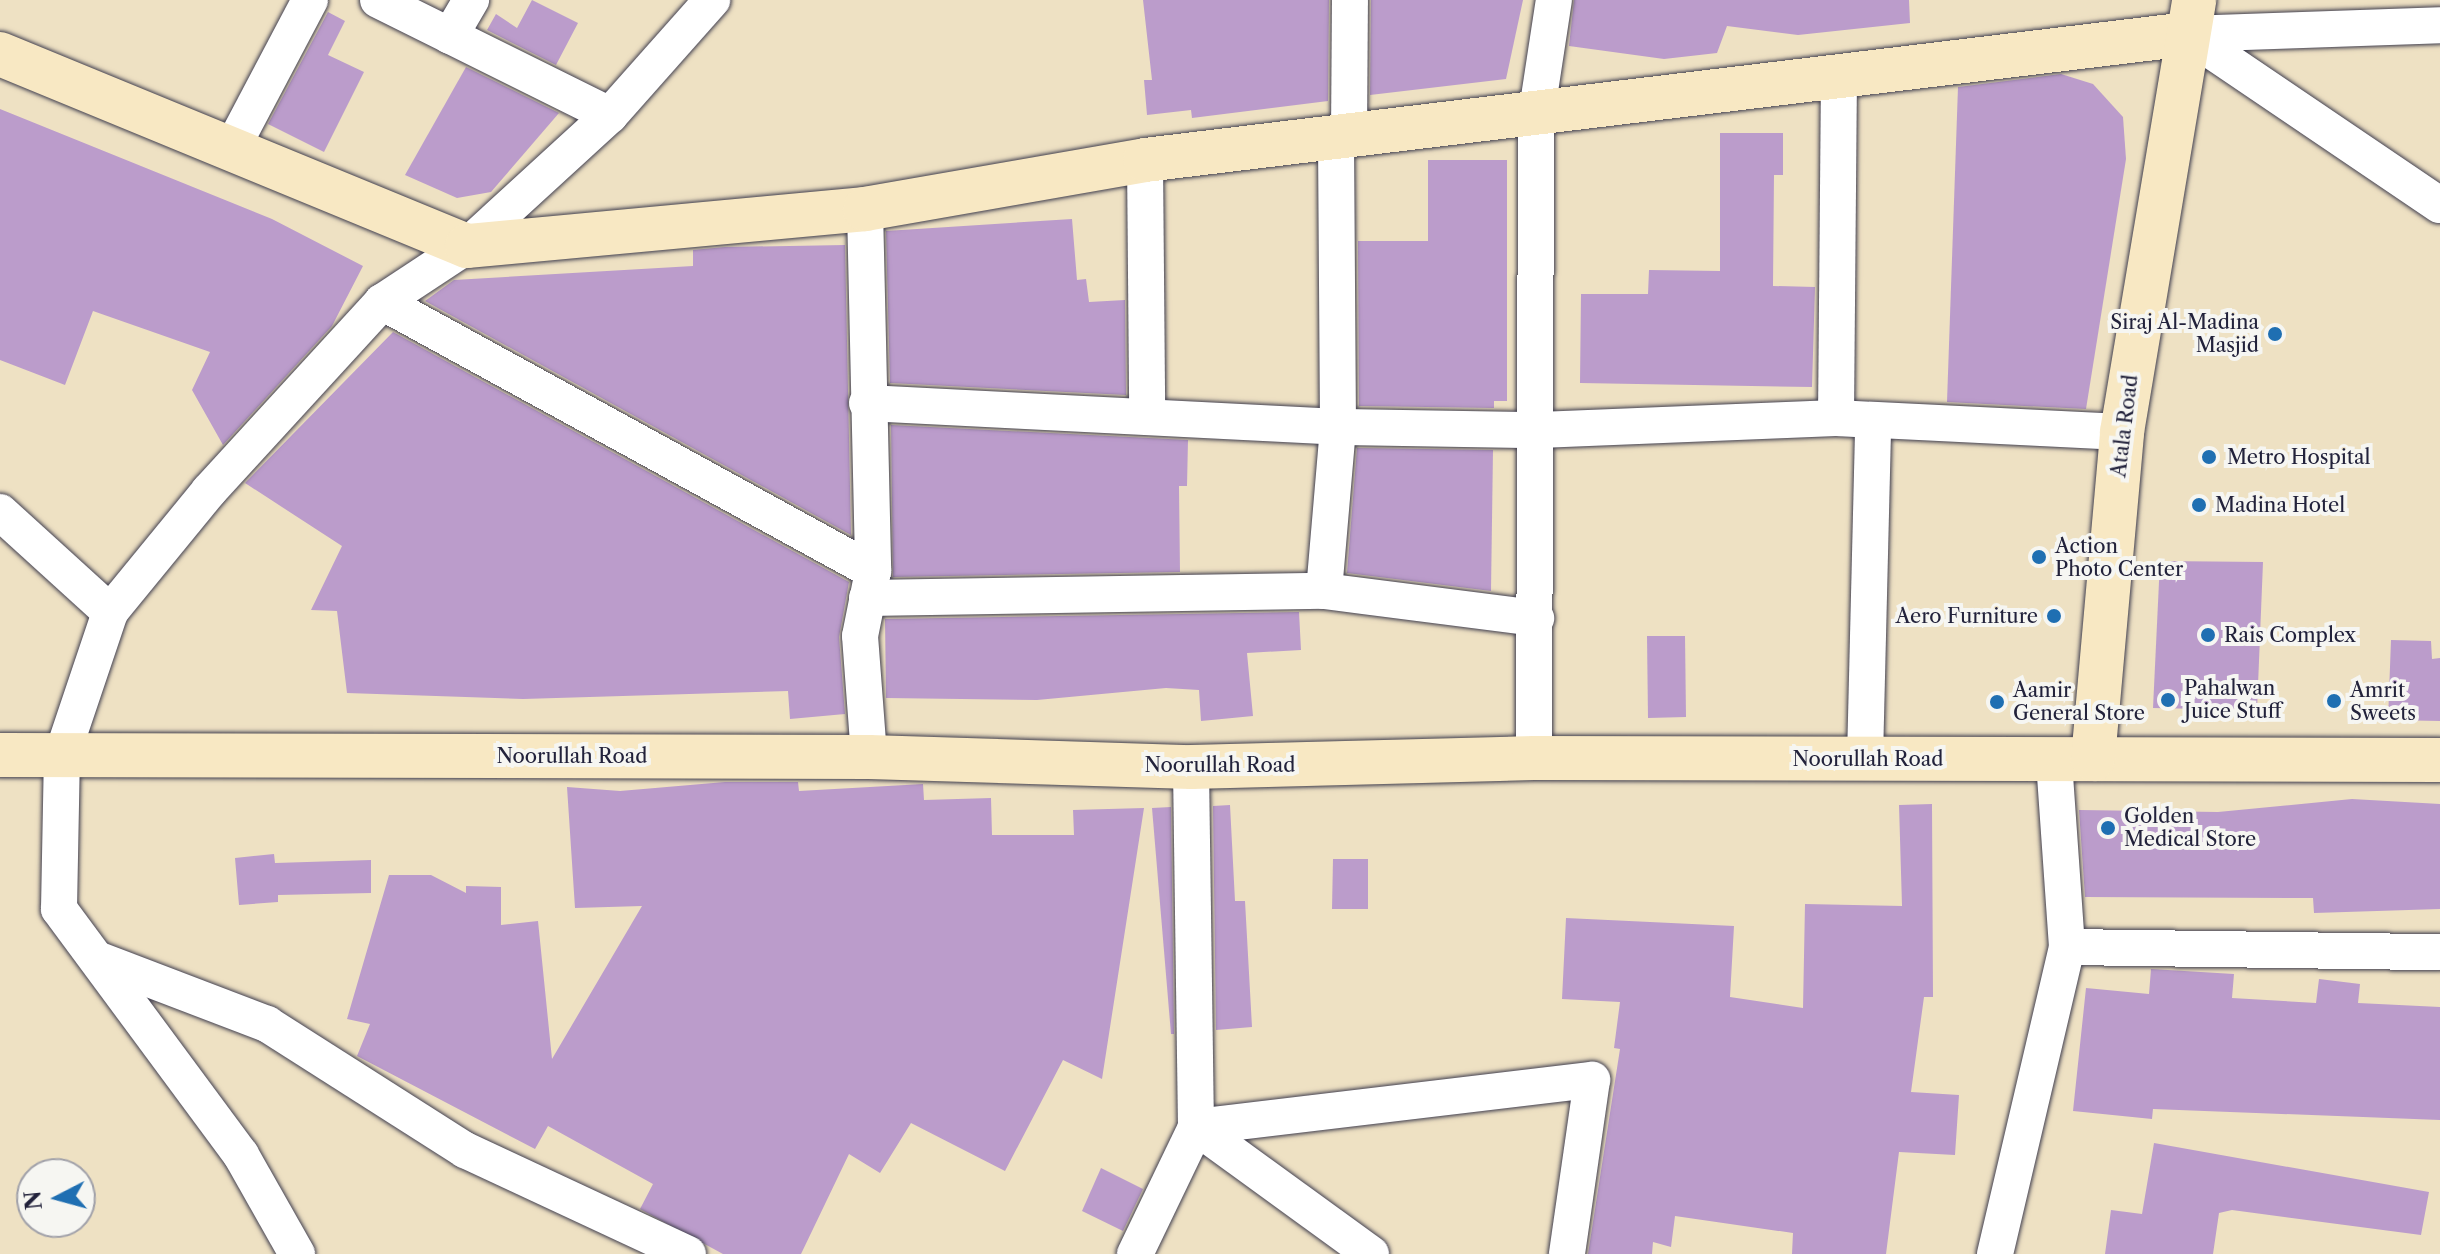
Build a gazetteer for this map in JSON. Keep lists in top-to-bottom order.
{
  "streets": {
    "main road": ["Atala Road", "Noorullah Road"]
  },
  "crossings": [
    ["Atala Road", "Noorullah Road"]
  ],
  "places": [
    "Siraj Al-Madina Masjid",
    "Metro Hospital",
    "Madina Hotel",
    "Action Photo Center",
    "Aero Furniture",
    "Rais Complex",
    "Pahalwan Juice Stuff",
    "Amrit Sweets",
    "Aamir General Store",
    "Golden Medical Store"
  ],
  "north": "left"
}
